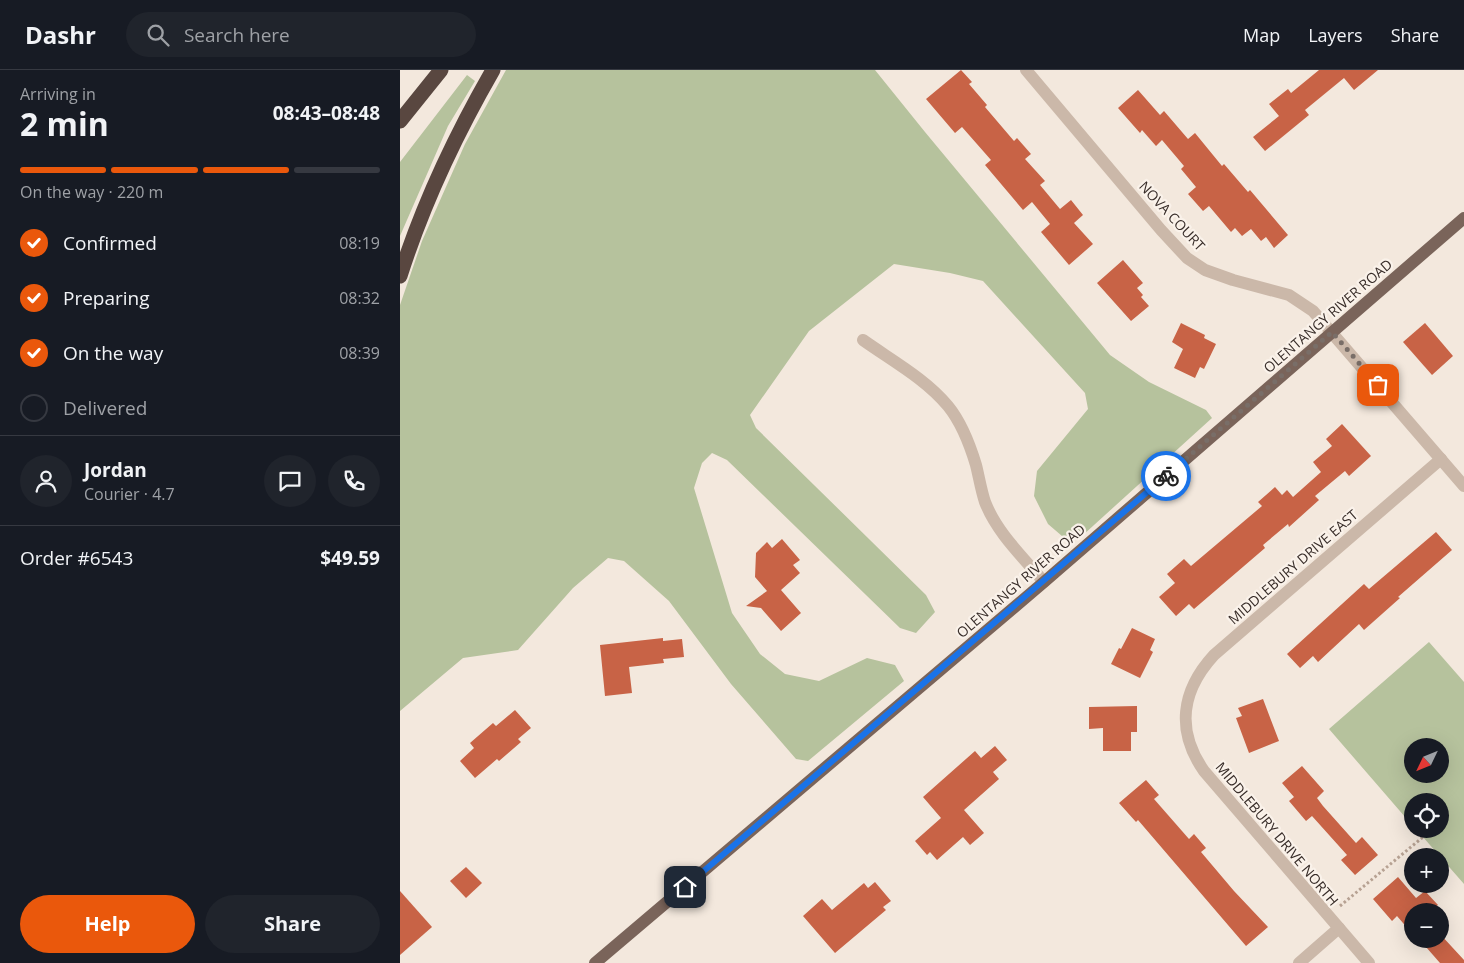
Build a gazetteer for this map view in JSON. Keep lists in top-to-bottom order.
{
  "streets": {
    "main road": ["OLENTANGY RIVER ROAD"],
    "street": ["NOVA COURT", "MIDDLEBURY DRIVE EAST", "MIDDLEBURY DRIVE NORTH"]
  },
  "crossings": [
    ["NOVA COURT", "OLENTANGY RIVER ROAD"],
    ["NOVA COURT", "MIDDLEBURY DRIVE EAST"],
    ["MIDDLEBURY DRIVE EAST", "MIDDLEBURY DRIVE NORTH"]
  ],
  "north": "bottom left",
  "page": {
    "header": "Dashr",
    "search": "Search here",
    "nav": ["Map", "Layers", "Share"],
    "heading": ["2 min", "Arriving in", "08:43–08:48"],
    "panel": [
      "Jordan",
      "Courier · 4.7",
      "Order #6543",
      "$49.59"
    ],
    "bar": "On the way · 220 m",
    "list": [
      ["Confirmed", "08:19"],
      ["Preparing", "08:32"],
      ["On the way", "08:39"],
      "Delivered"
    ],
    "map_buttons": ["+", "−"],
    "buttons": ["Help", "Share"]
  }
}
